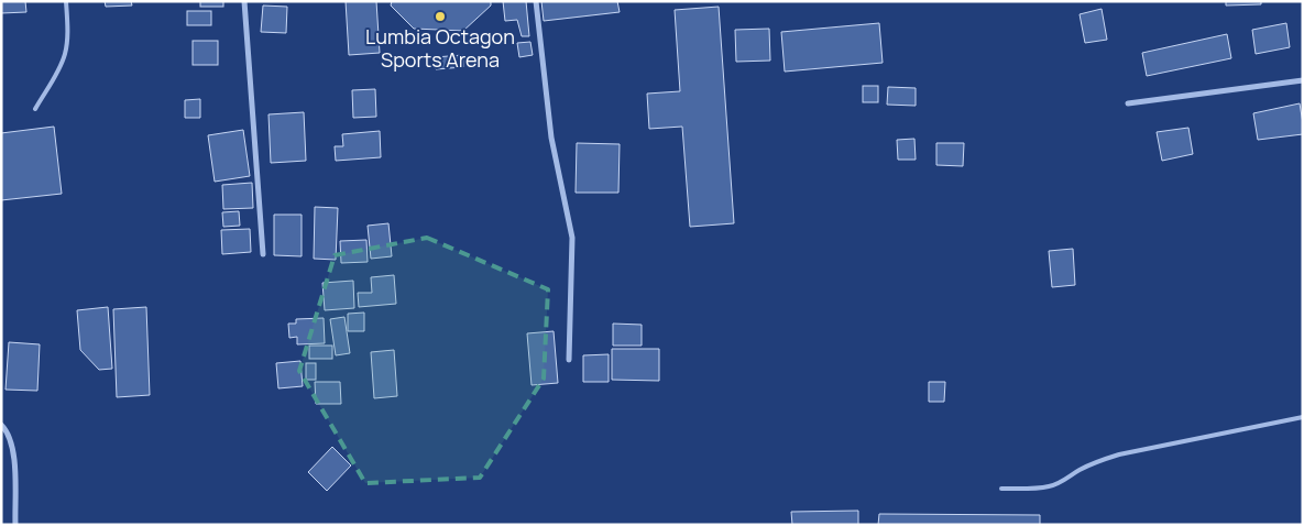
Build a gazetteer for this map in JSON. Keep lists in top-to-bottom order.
{
  "places": ["Lumbia Octagon Sports Arena"]
}
